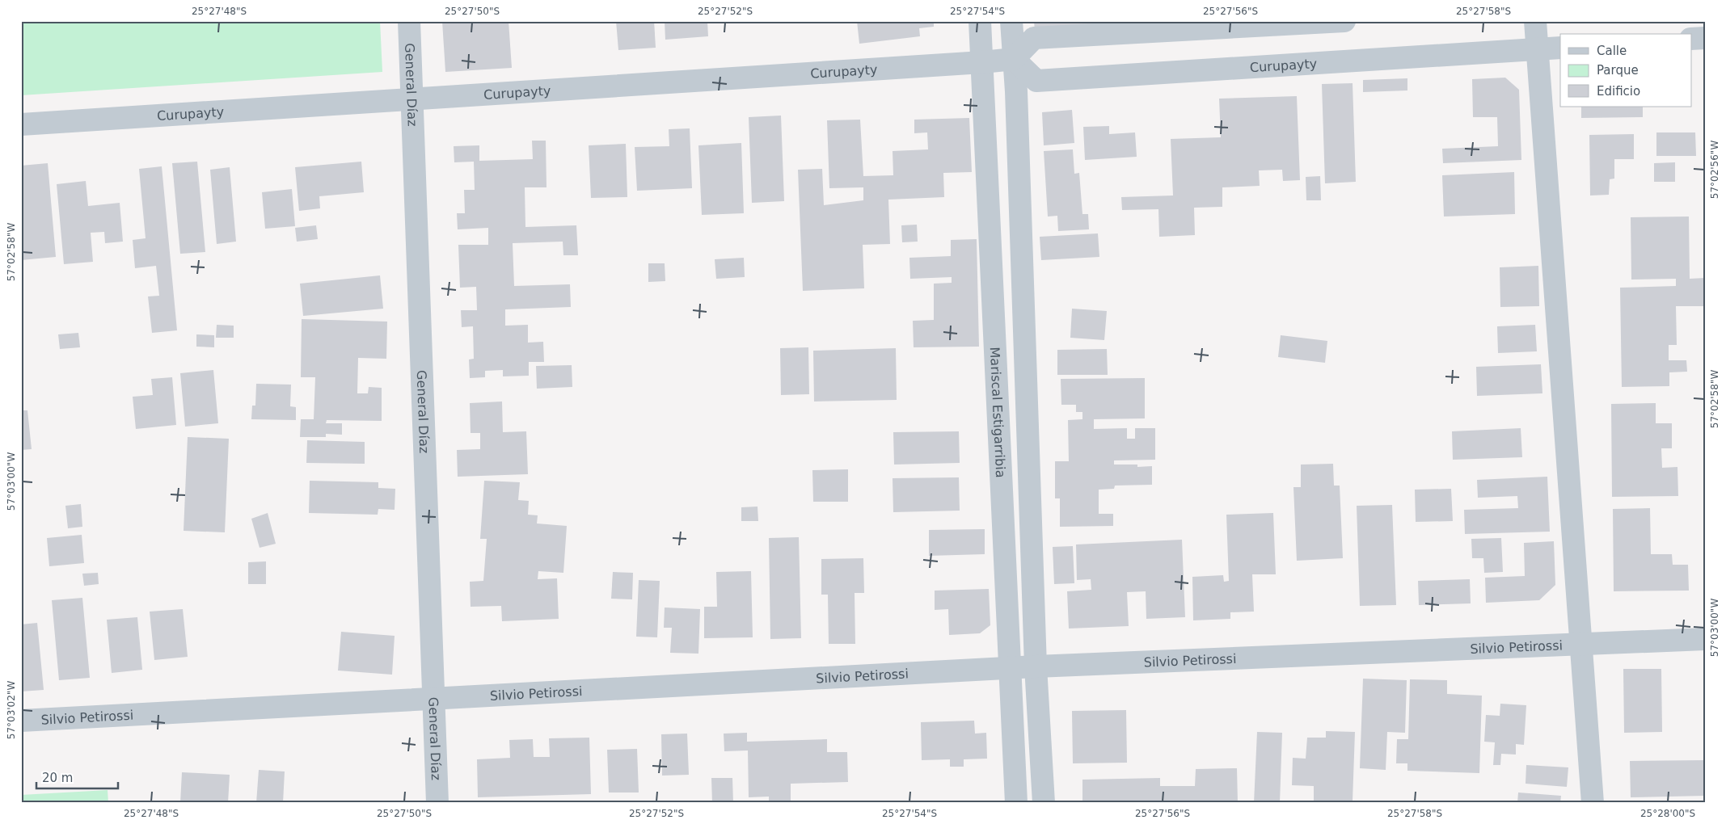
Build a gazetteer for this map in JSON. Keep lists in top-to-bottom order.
{
  "streets": {
    "street": [
      "Curupayty",
      "General Díaz",
      "Mariscal Estigarribia",
      "Silvio Petirossi"
    ]
  },
  "crossings": [
    ["Curupayty", "General Díaz"],
    ["Curupayty", "Mariscal Estigarribia"],
    ["General Díaz", "Silvio Petirossi"],
    ["Mariscal Estigarribia", "Silvio Petirossi"]
  ],
  "legend": ["Calle", "Parque", "Edificio"],
  "scale_bar": "20 m",
  "coordinates": [
    "25°27'48\"S",
    "25°27'50\"S",
    "25°27'52\"S",
    "25°27'54\"S",
    "25°27'56\"S",
    "25°27'58\"S",
    "57°02'56\"W",
    "57°02'58\"W",
    "57°03'00\"W",
    "57°03'02\"W",
    "25°28'00\"S"
  ]
}
